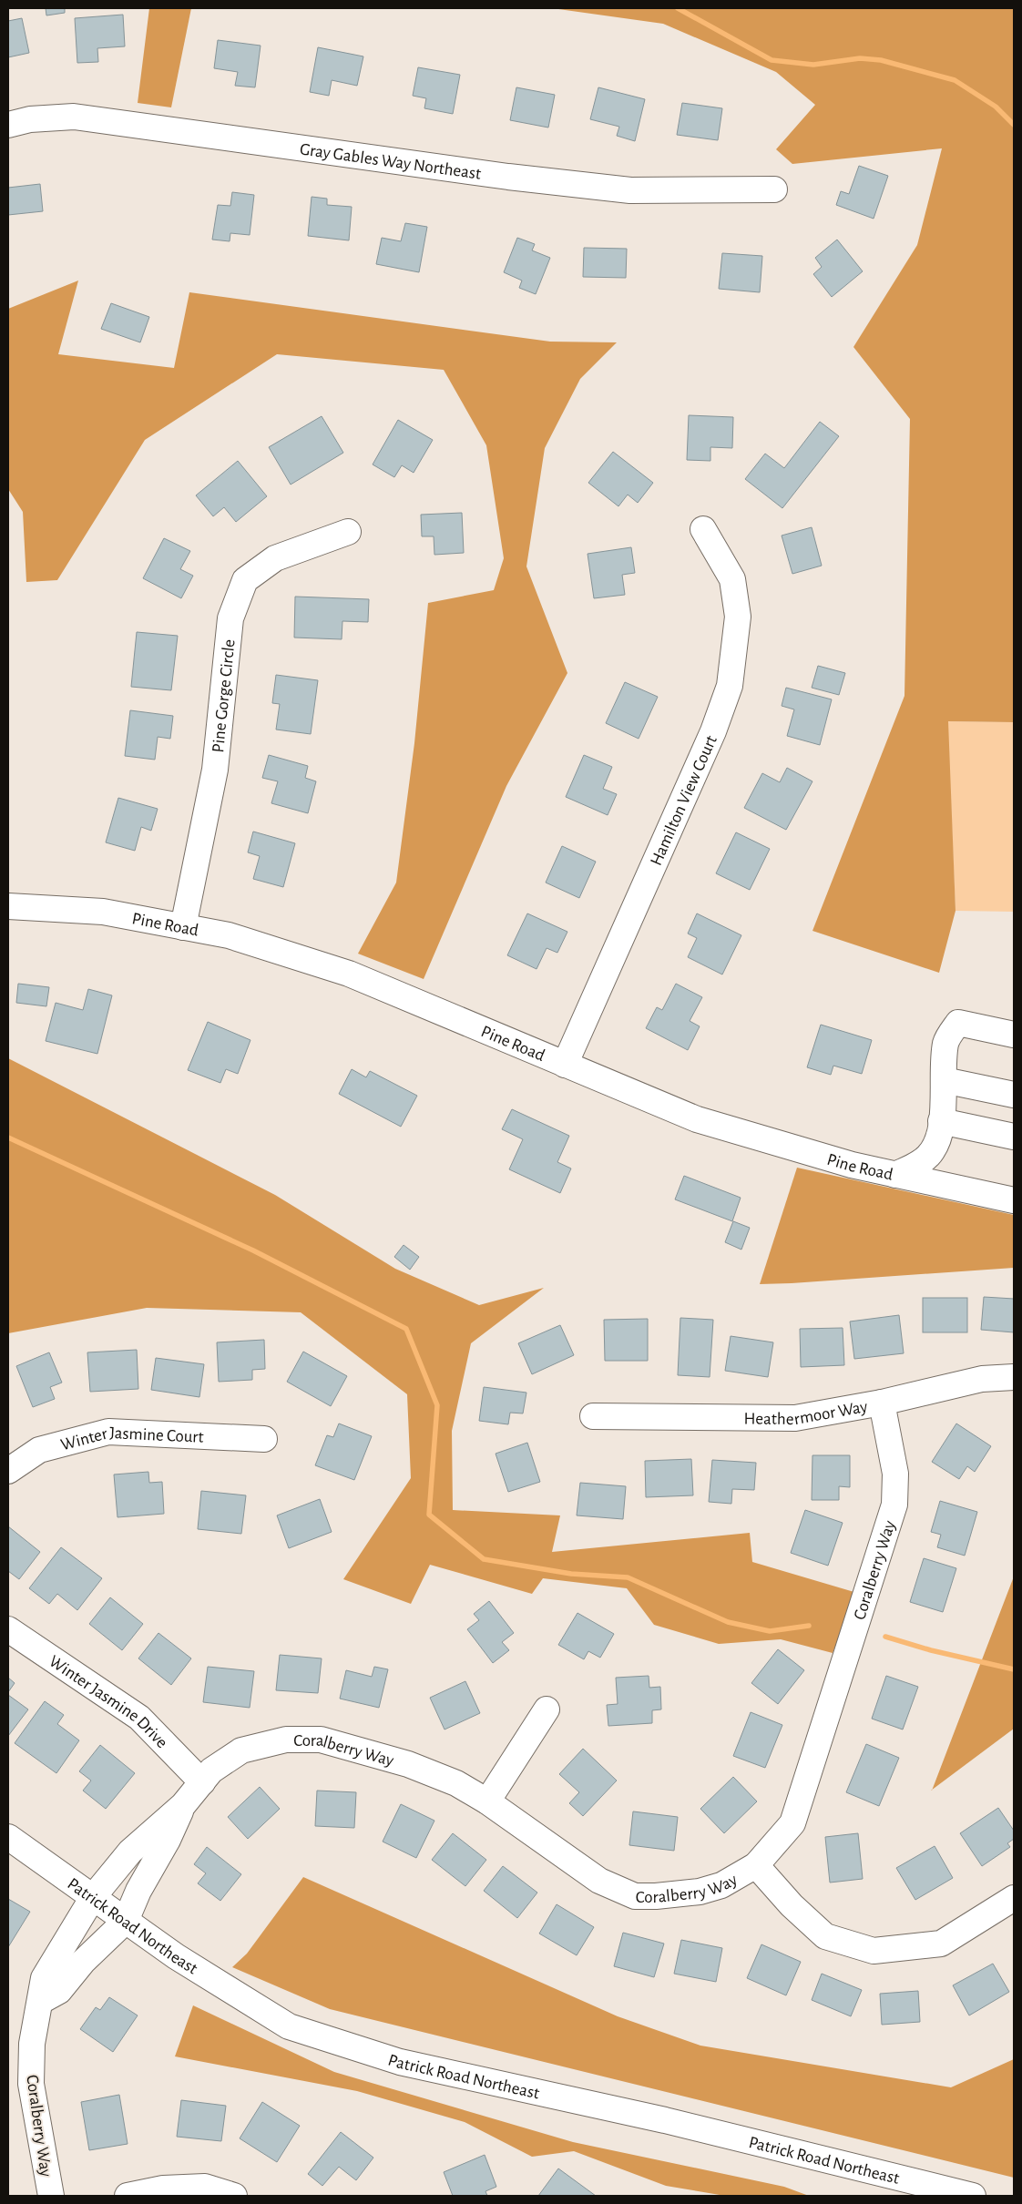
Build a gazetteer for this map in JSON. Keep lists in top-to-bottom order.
{
  "streets": {
    "street": [
      "Gray Gables Way Northeast",
      "Pine Gorge Circle",
      "Hamilton View Court",
      "Pine Road",
      "Heathermoor Way",
      "Winter Jasmine Court",
      "Coralberry Way",
      "Winter Jasmine Drive",
      "Patrick Road Northeast"
    ]
  },
  "crossings": [
    ["Pine Gorge Circle", "Pine Road"],
    ["Hamilton View Court", "Pine Road"],
    ["Heathermoor Way", "Coralberry Way"],
    ["Coralberry Way", "Winter Jasmine Drive"],
    ["Coralberry Way", "Patrick Road Northeast"]
  ]
}
